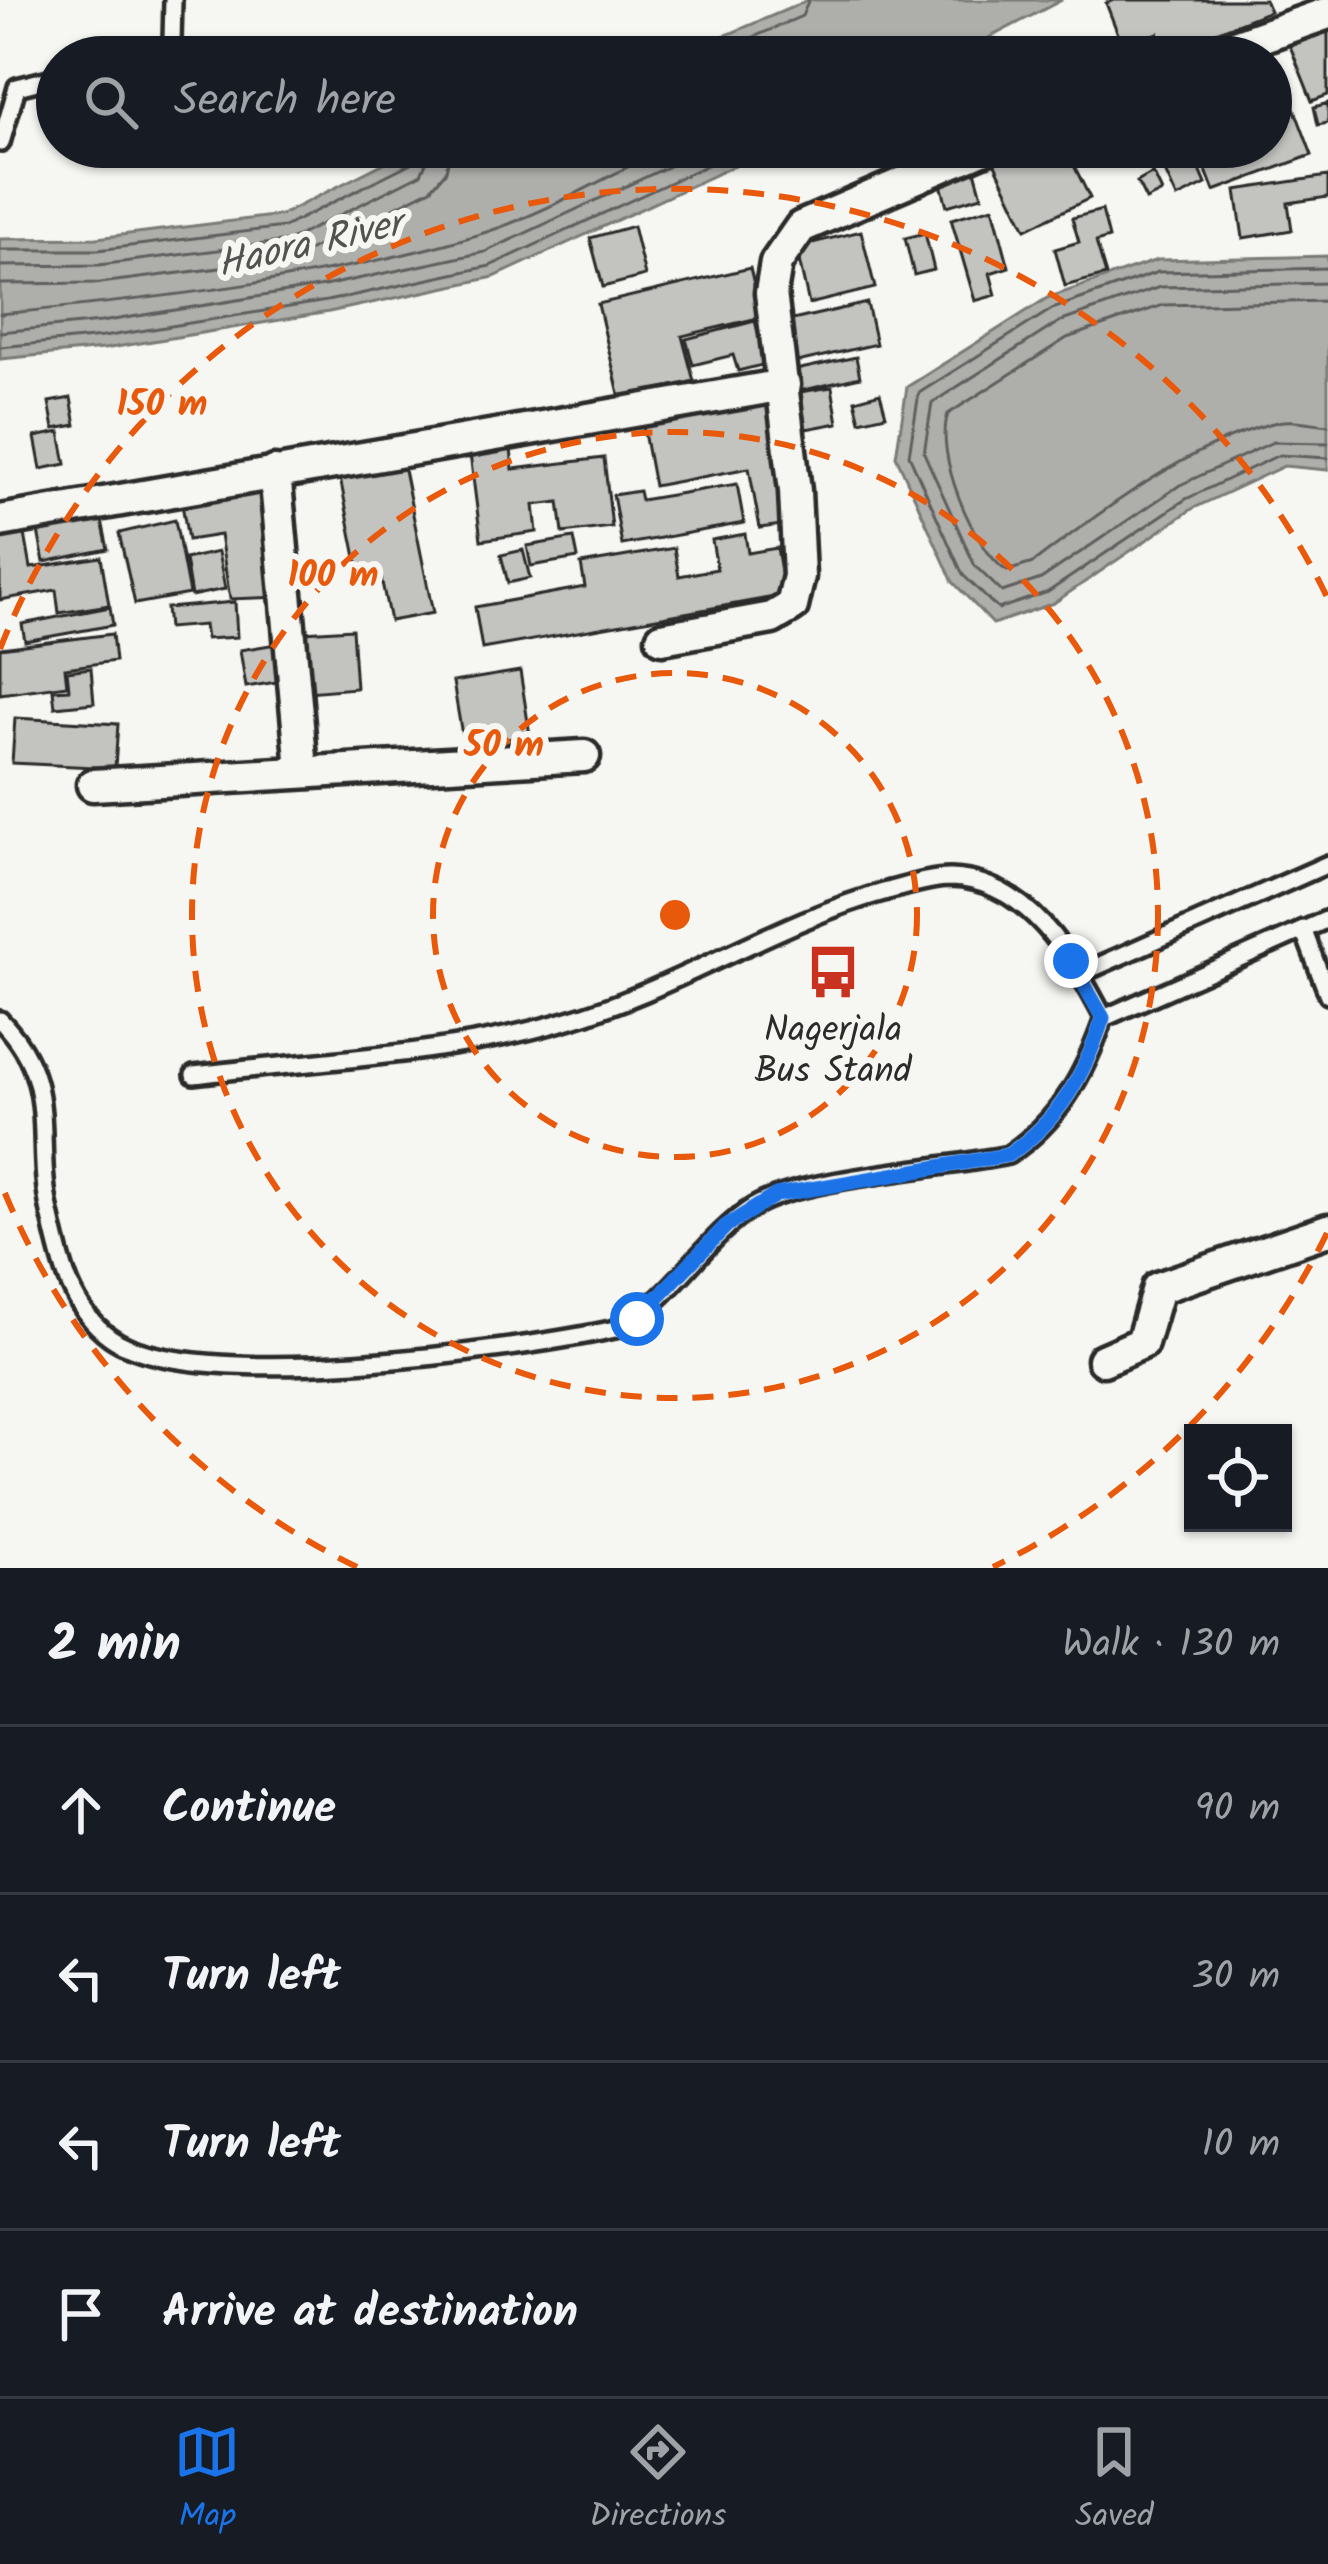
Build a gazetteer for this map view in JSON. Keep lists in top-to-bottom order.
{
  "water": ["Haora River"],
  "places": {
    "bus stop": ["Nagerjala Bus Stand"]
  },
  "page": {
    "search": "Search here",
    "heading": ["2 min", "Walk · 130 m"],
    "list": [
      ["Continue", "90 m"],
      ["Turn left", "30 m"],
      ["Turn left", "10 m"],
      "Arrive at destination"
    ],
    "nav": ["Map", "Directions", "Saved"]
  },
  "rings": ["150 m", "100 m", "50 m"]
}
